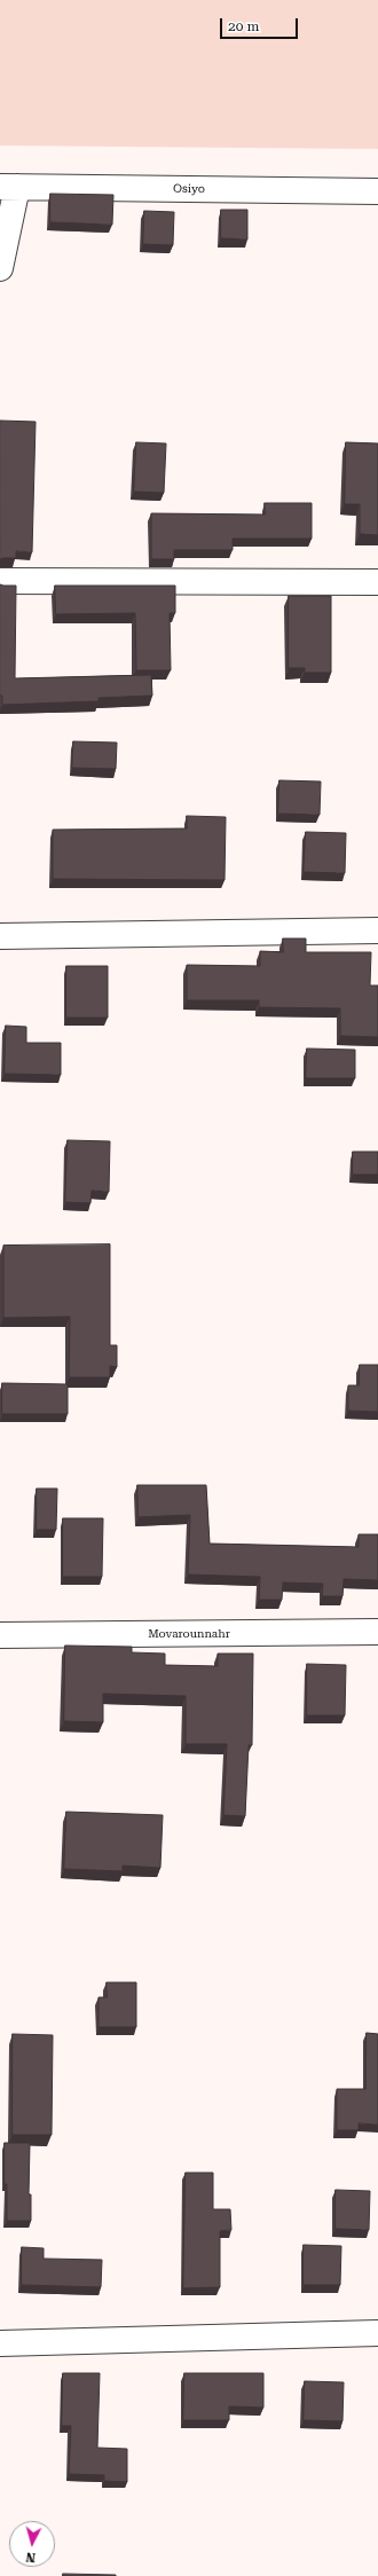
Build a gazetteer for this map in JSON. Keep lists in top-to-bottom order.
{
  "streets": {
    "street": ["Osiyo", "Movarounnahr"]
  },
  "scale_bar": "20 m",
  "north": "bottom"
}
